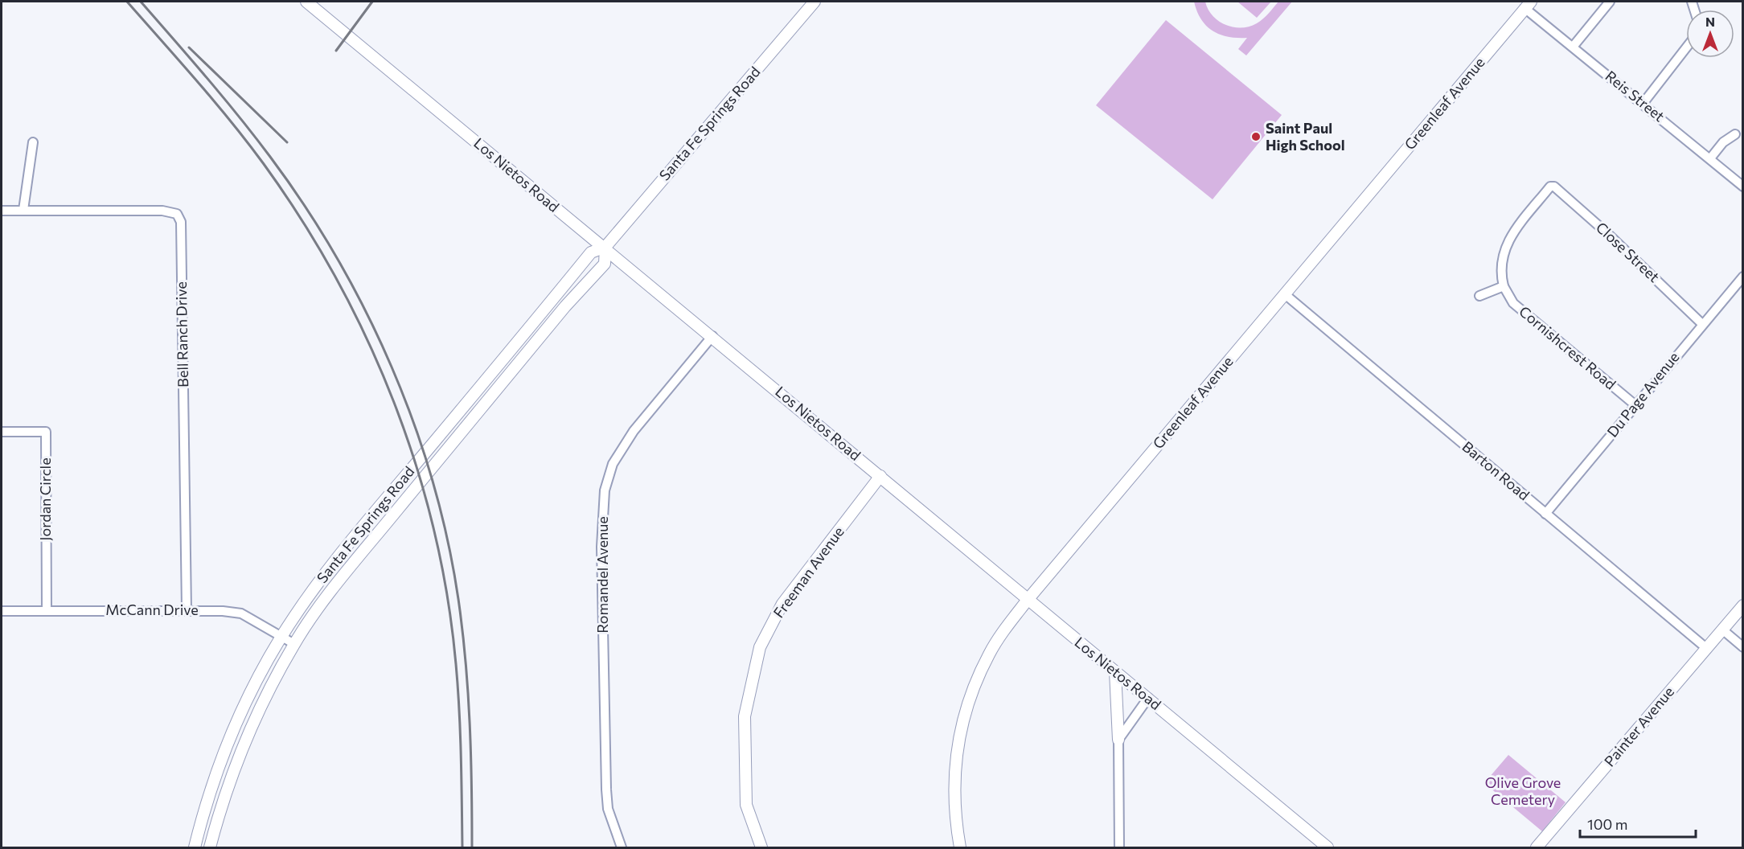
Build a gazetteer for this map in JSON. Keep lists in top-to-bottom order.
{
  "streets": {
    "main road": [
      "Greenleaf Avenue",
      "Santa Fe Springs Road",
      "Los Nietos Road",
      "Freeman Avenue",
      "Painter Avenue"
    ],
    "street": [
      "Reis Street",
      "Close Street",
      "Bell Ranch Drive",
      "Cornishcrest Road",
      "Du Page Avenue",
      "Barton Road",
      "Jordan Circle",
      "Romandel Avenue",
      "McCann Drive"
    ]
  },
  "crossings": [
    ["Reis Street", "Greenleaf Avenue"],
    ["Greenleaf Avenue", "Los Nietos Road"],
    ["Greenleaf Avenue", "Barton Road"],
    ["Santa Fe Springs Road", "Los Nietos Road"],
    ["Santa Fe Springs Road", "McCann Drive"],
    ["Los Nietos Road", "Freeman Avenue"],
    ["Los Nietos Road", "Romandel Avenue"],
    ["Close Street", "Cornishcrest Road"],
    ["Close Street", "Du Page Avenue"],
    ["Bell Ranch Drive", "McCann Drive"],
    ["Cornishcrest Road", "Du Page Avenue"],
    ["Du Page Avenue", "Barton Road"],
    ["Barton Road", "Painter Avenue"],
    ["Jordan Circle", "McCann Drive"]
  ],
  "parks": ["Olive Grove Cemetery"],
  "places": ["Saint Paul High School"],
  "scale_bar": "100 m",
  "north": "top"
}
